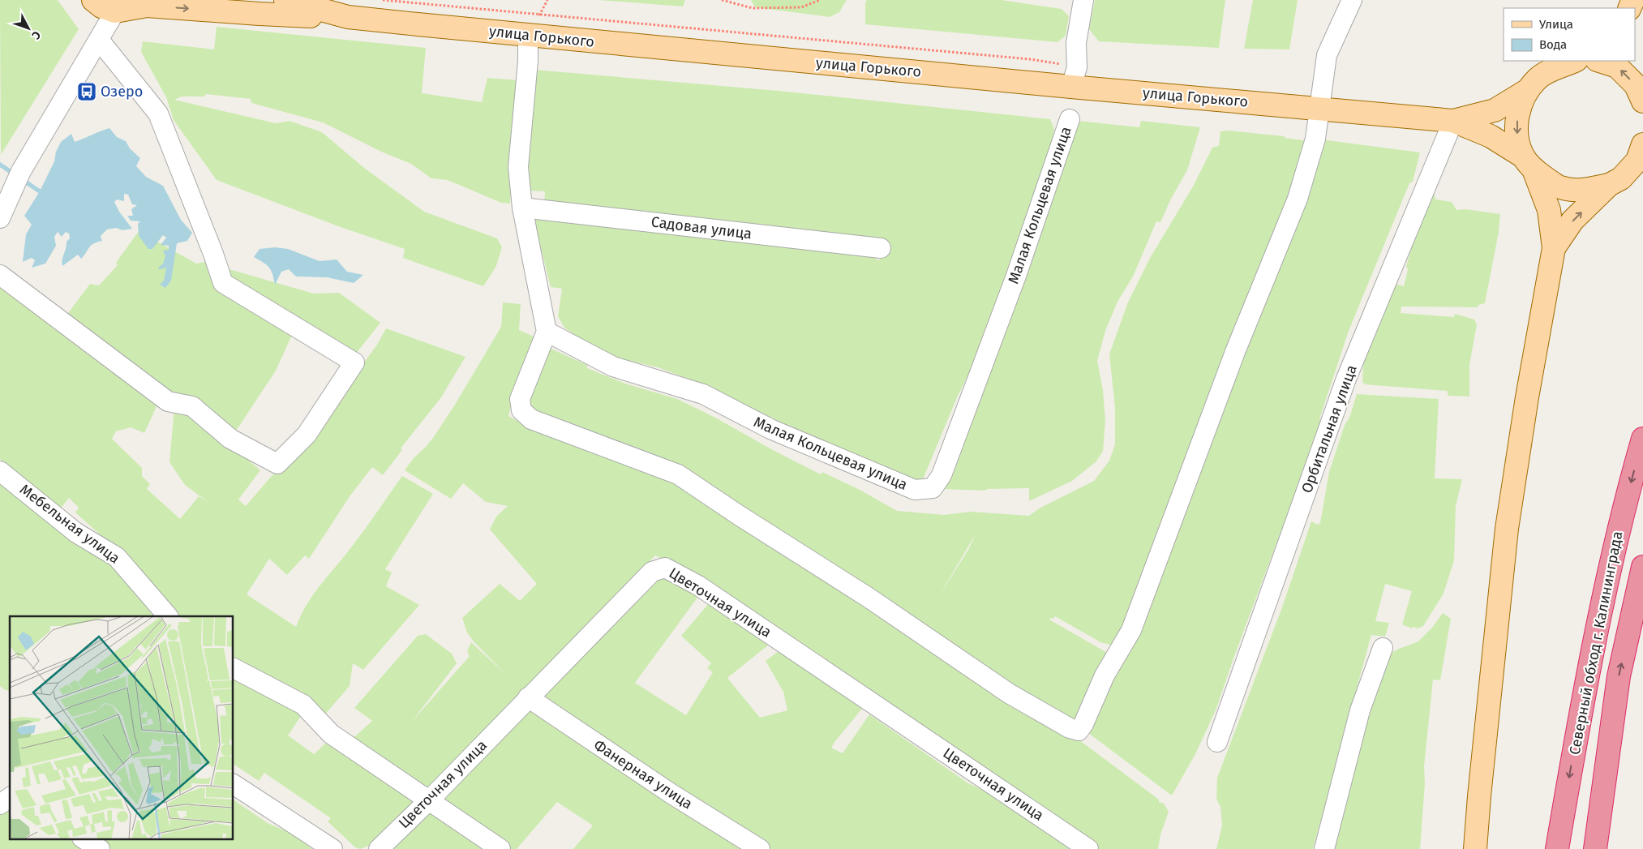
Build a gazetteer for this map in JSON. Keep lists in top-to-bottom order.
{
  "streets": {
    "highway": ["Северный обход г. Калининграда"],
    "main road": ["улица Горького"],
    "street": [
      "Малая Кольцевая улица",
      "Садовая улица",
      "Орбитальная улица",
      "Мебельная улица",
      "Цветочная улица",
      "Фанерная улица"
    ]
  },
  "crossings": [
    ["улица Горького", "Орбитальная улица"],
    ["Цветочная улица", "Фанерная улица"]
  ],
  "places": {
    "bus stop": ["Озеро"]
  },
  "legend": ["Улица", "Вода"],
  "north": "bottom right"
}
